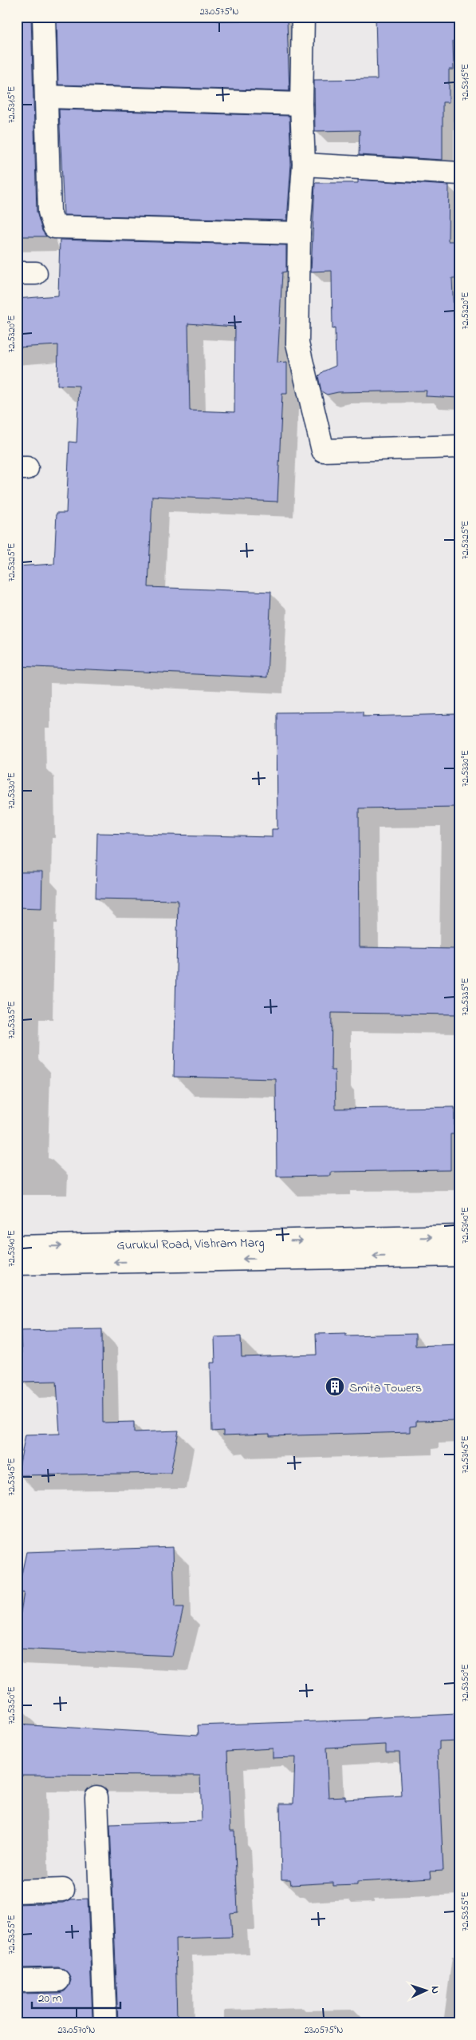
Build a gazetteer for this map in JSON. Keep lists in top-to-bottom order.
{
  "streets": {
    "street": ["Gurukul Road, Vishram Marg"]
  },
  "places": {
    "building": ["Smita Towers"]
  },
  "scale_bar": "20 m",
  "north": "right",
  "coordinates": [
    "23.0575°N",
    "72.5315°E",
    "72.5320°E",
    "72.5325°E",
    "72.5330°E",
    "72.5335°E",
    "72.5340°E",
    "72.5345°E",
    "72.5350°E",
    "72.5355°E",
    "23.0570°N"
  ]
}
